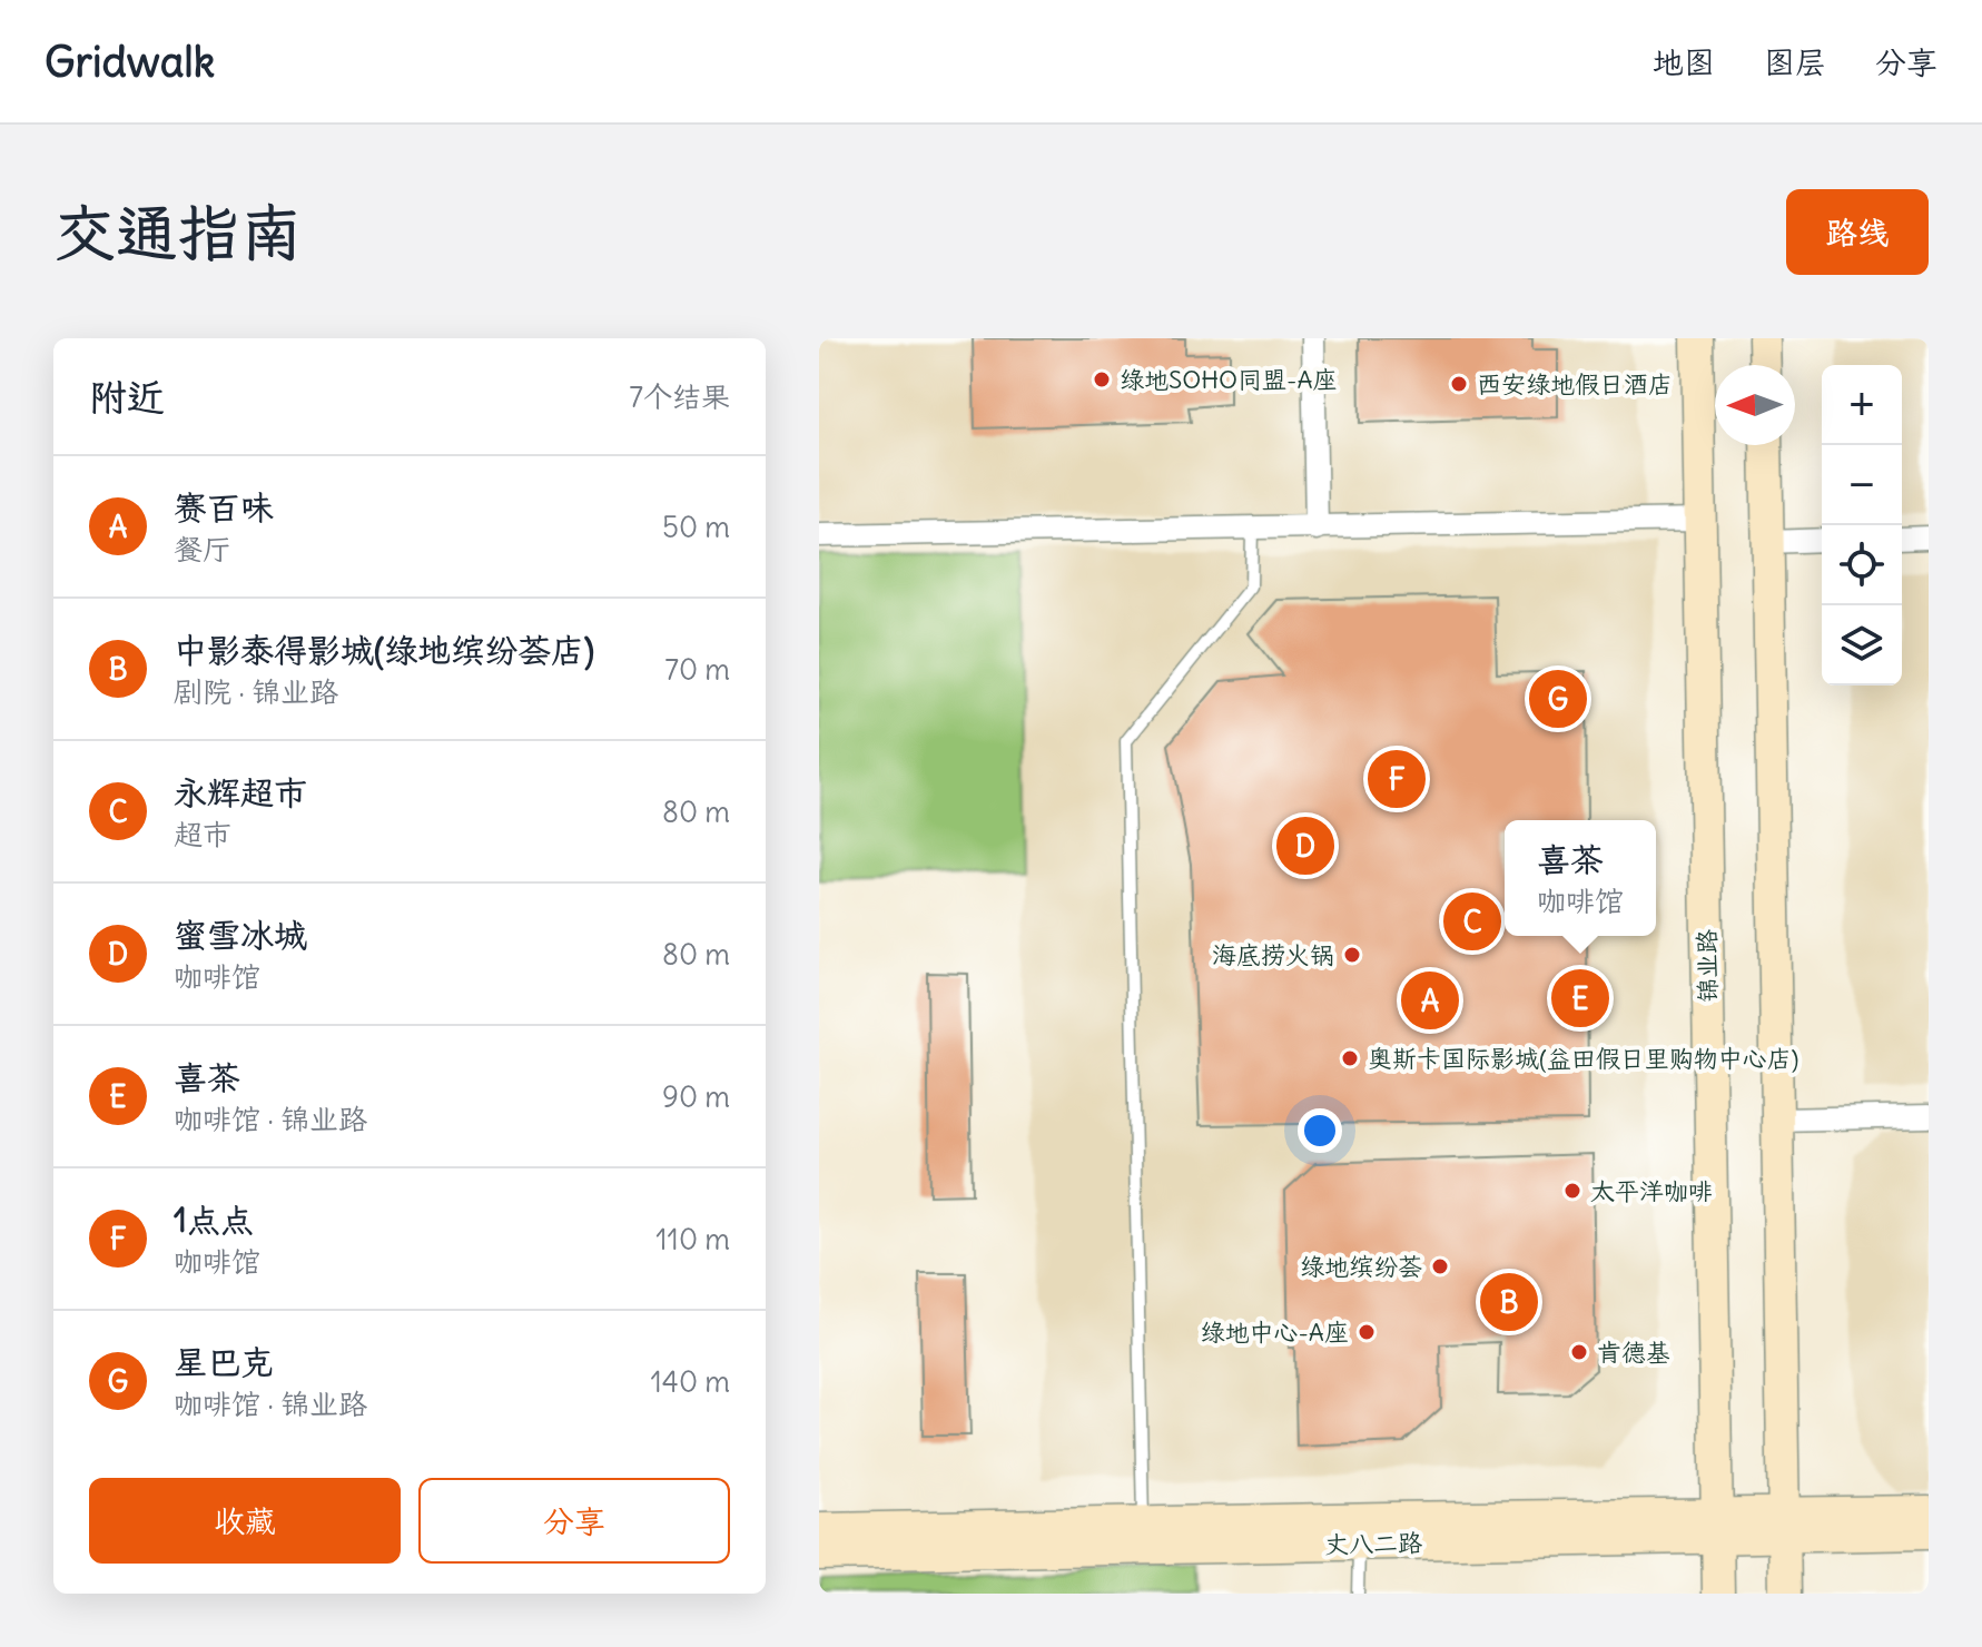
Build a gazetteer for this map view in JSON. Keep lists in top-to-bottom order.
{
  "streets": {
    "main road": ["锦业路", "丈八二路"]
  },
  "crossings": [
    ["锦业路", "丈八二路"]
  ],
  "places": [
    "绿地SOHO同盟-A座",
    "西安绿地假日酒店",
    "海底捞火锅",
    "奥斯卡国际影城(益田假日里购物中心店)",
    "太平洋咖啡",
    "绿地缤纷荟",
    "绿地中心-A座",
    "肯德基"
  ],
  "north": "left",
  "page": {
    "header": "Gridwalk",
    "nav": ["地图", "图层", "分享"],
    "buttons": [
      "路线",
      ["收藏", "分享"]
    ],
    "title": "交通指南",
    "heading": ["附近", "7个结果"],
    "map_buttons": ["+", "−"],
    "list": [
      {
        "mark": "A",
        "name": "赛百味",
        "note": "餐厅",
        "value": "50 m"
      },
      {
        "mark": "B",
        "name": "中影泰得影城(绿地缤纷荟店)",
        "note": "剧院 · 锦业路",
        "value": "70 m"
      },
      {
        "mark": "C",
        "name": "永辉超市",
        "note": "超市",
        "value": "80 m"
      },
      {
        "mark": "D",
        "name": "蜜雪冰城",
        "note": "咖啡馆",
        "value": "80 m"
      },
      {
        "mark": "E",
        "name": "喜茶",
        "note": "咖啡馆 · 锦业路",
        "value": "90 m"
      },
      {
        "mark": "F",
        "name": "1点点",
        "note": "咖啡馆",
        "value": "110 m"
      },
      {
        "mark": "G",
        "name": "星巴克",
        "note": "咖啡馆 · 锦业路",
        "value": "140 m"
      }
    ],
    "pins": [
      "G",
      "F",
      "D",
      "C",
      "E",
      "A",
      "B"
    ],
    "popup": ["喜茶", "咖啡馆"]
  }
}
